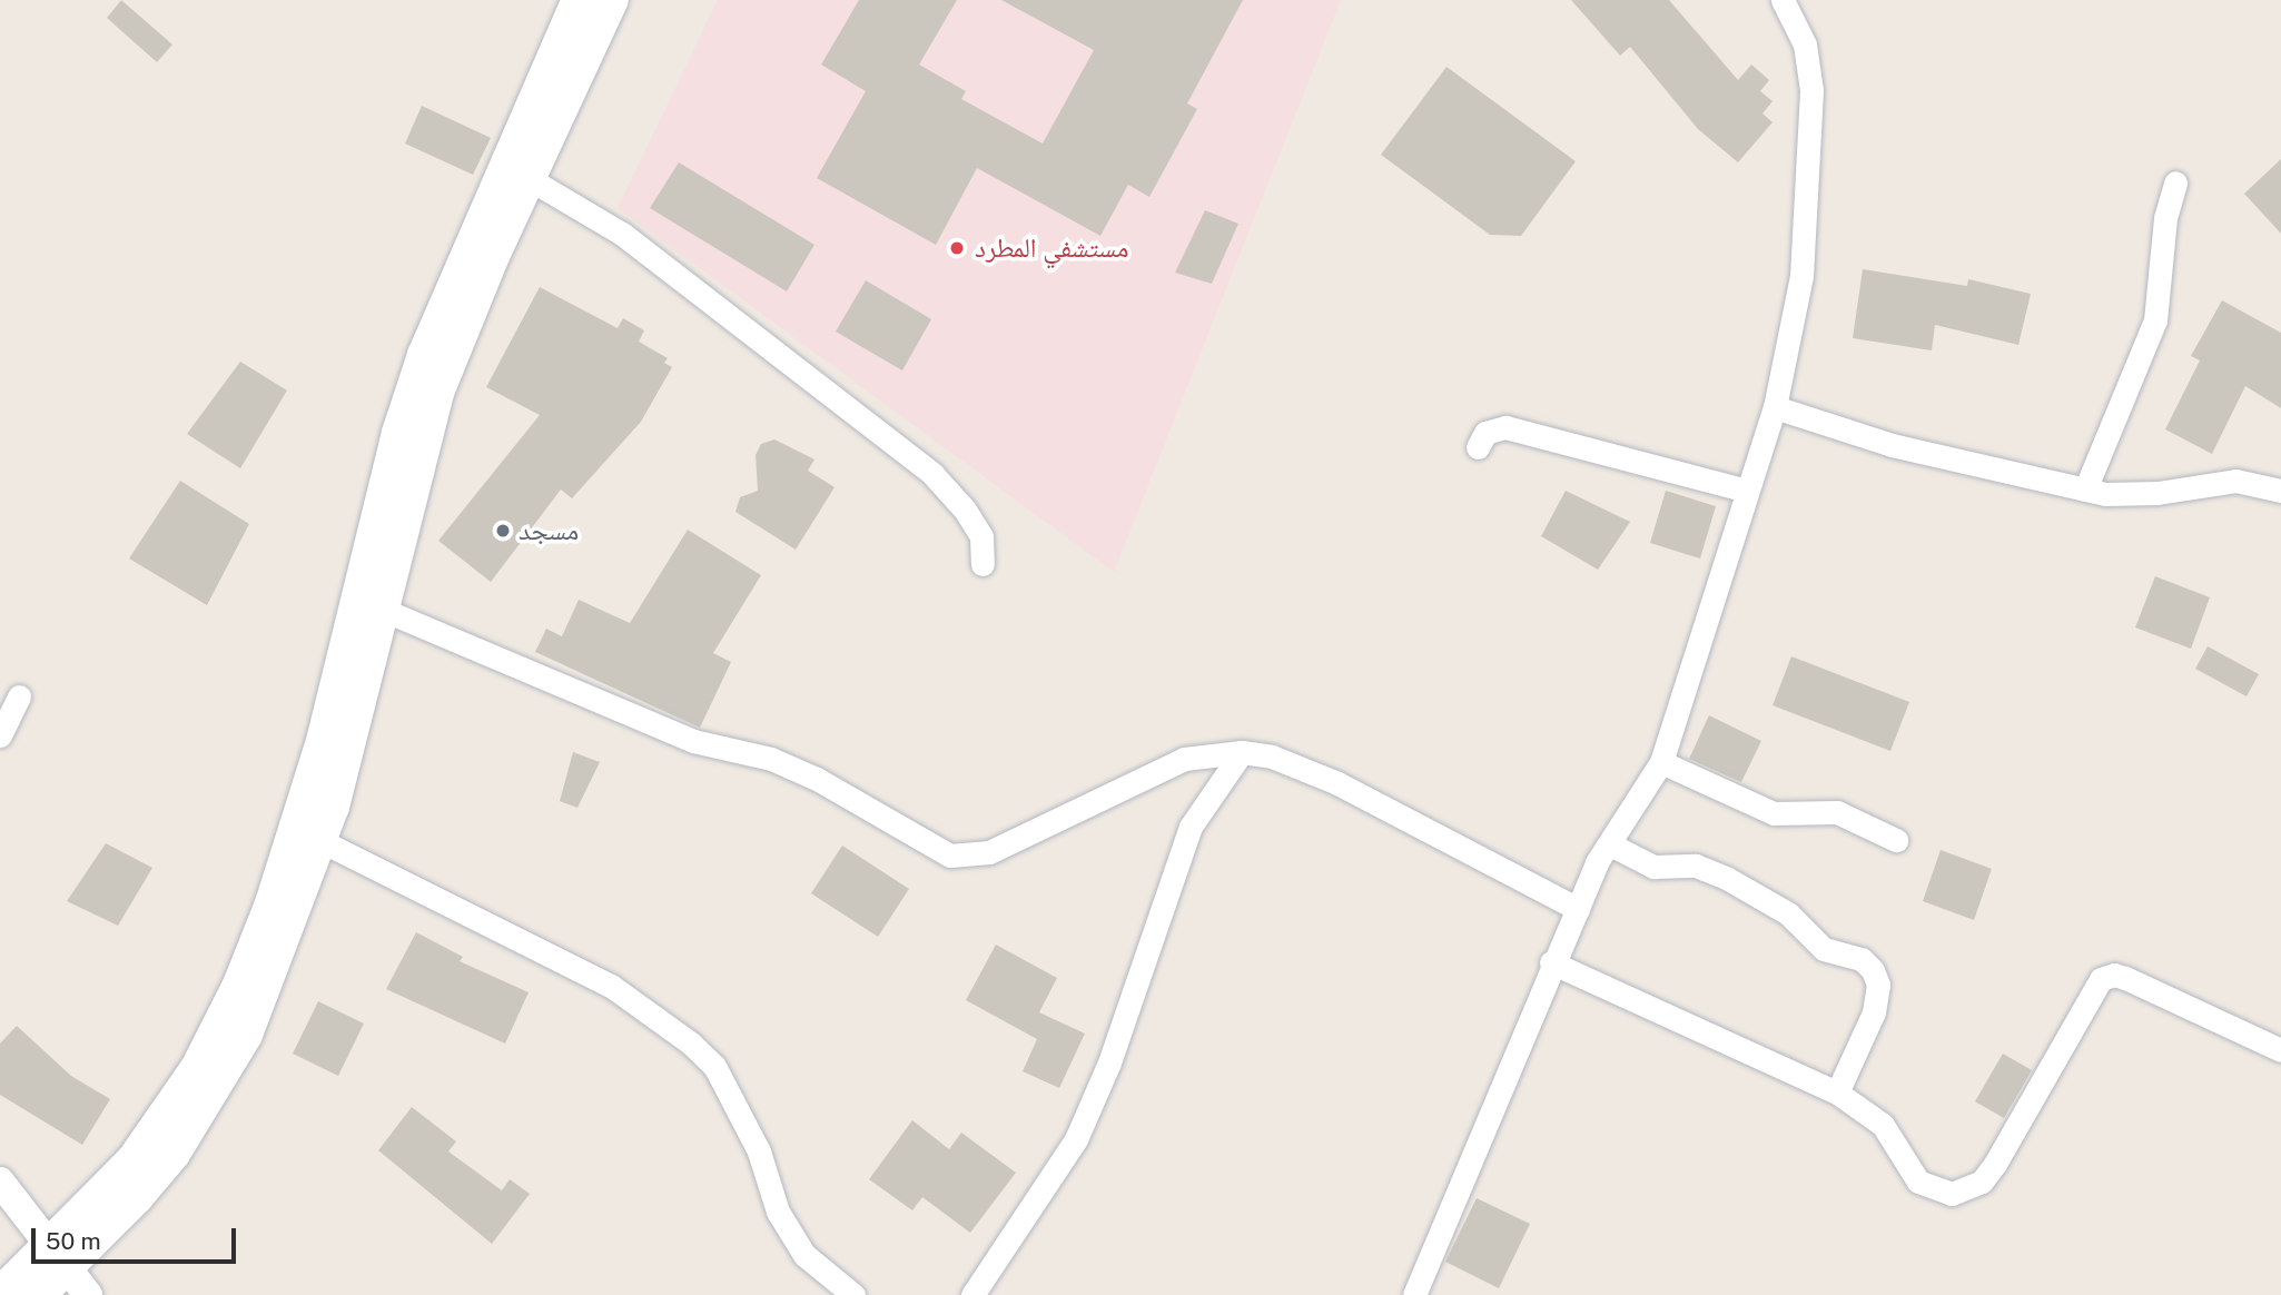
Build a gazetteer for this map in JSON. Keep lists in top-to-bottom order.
{
  "places": ["مستشفي المطرد", "مسجد"],
  "scale_bar": "50 m"
}
